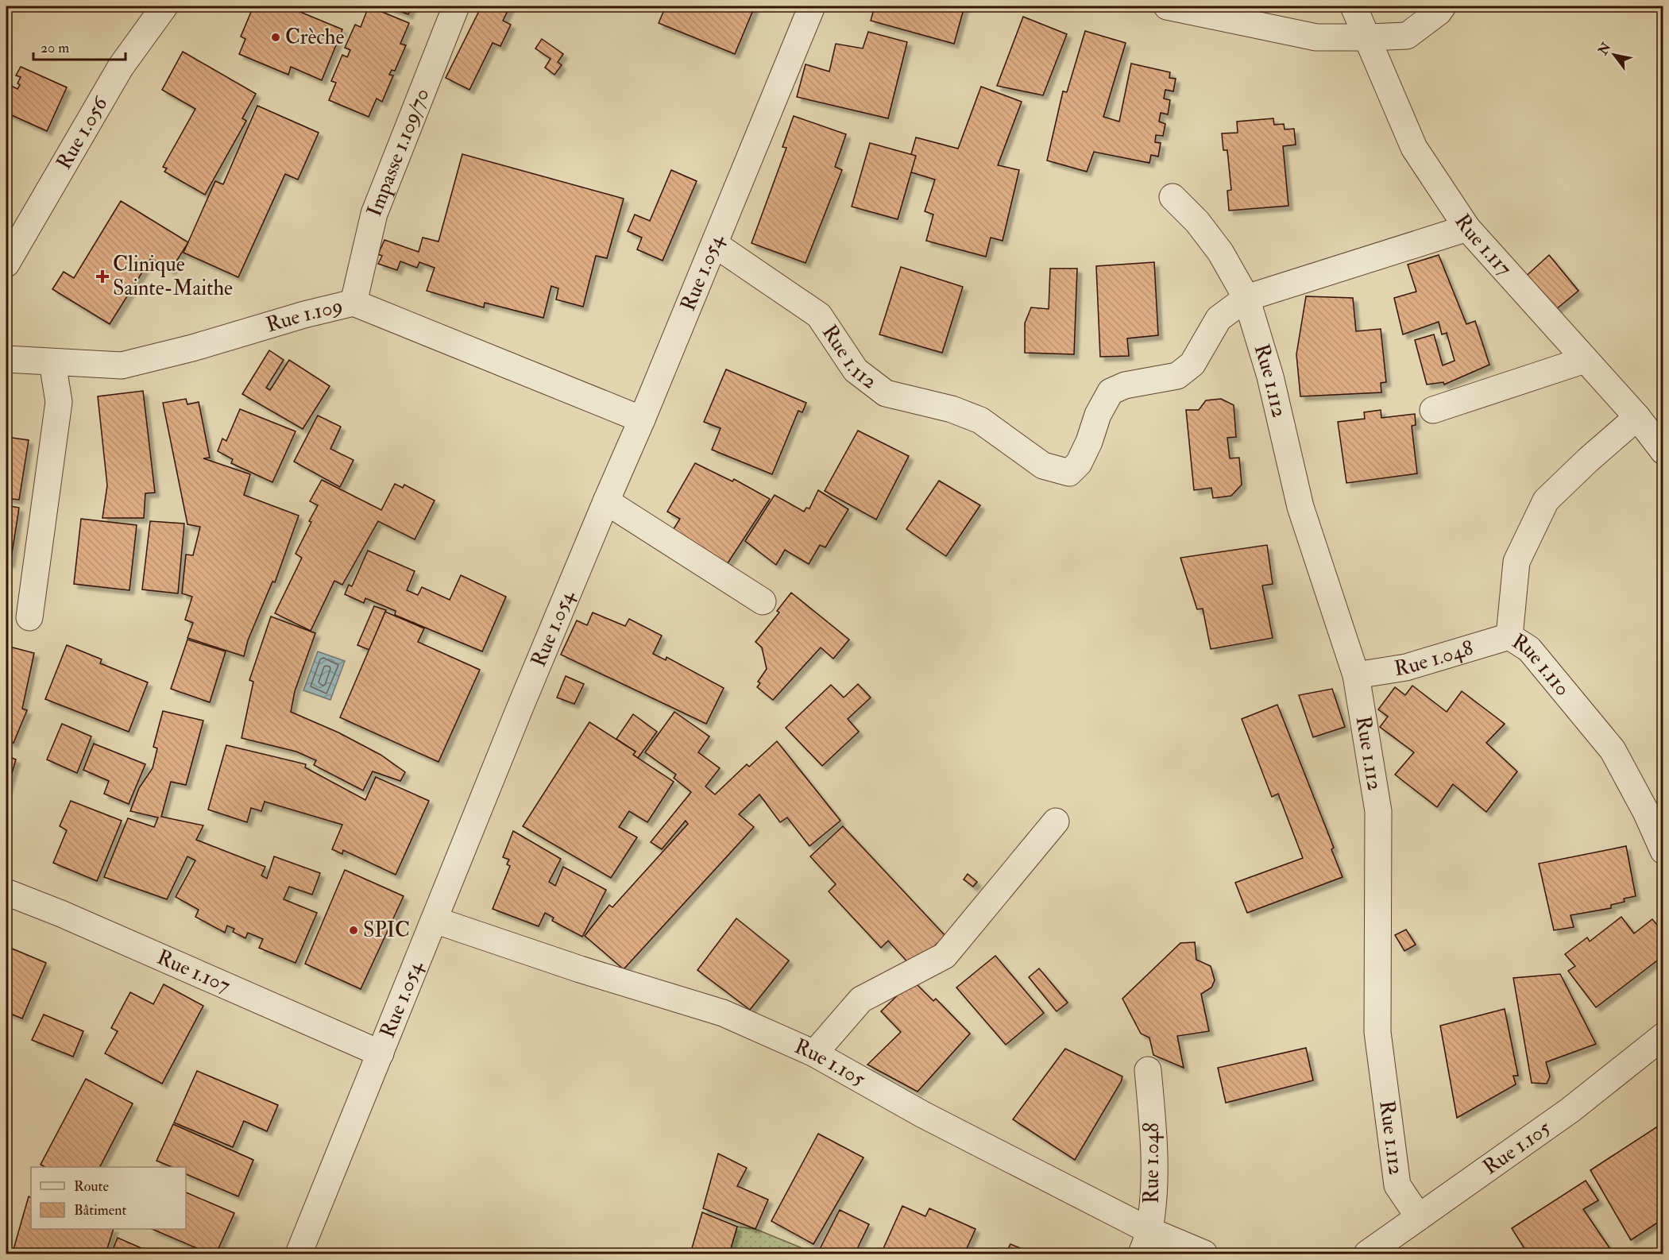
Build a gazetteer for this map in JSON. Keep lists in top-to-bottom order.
{
  "streets": {
    "street": [
      "Rue 1.056",
      "Impasse 1.109/70",
      "Rue 1.117",
      "Rue 1.054",
      "Rue 1.109",
      "Rue 1.112",
      "Rue 1.048",
      "Rue 1.110",
      "Rue 1.107",
      "Rue 1.105"
    ]
  },
  "crossings": [
    ["Impasse 1.109/70", "Rue 1.109"],
    ["Rue 1.117", "Rue 1.112"],
    ["Rue 1.117", "Rue 1.110"],
    ["Rue 1.054", "Rue 1.109"],
    ["Rue 1.054", "Rue 1.112"],
    ["Rue 1.054", "Rue 1.107"],
    ["Rue 1.054", "Rue 1.105"],
    ["Rue 1.112", "Rue 1.048"],
    ["Rue 1.112", "Rue 1.105"],
    ["Rue 1.048", "Rue 1.110"],
    ["Rue 1.048", "Rue 1.105"]
  ],
  "places": {
    "other": ["Crèche", "SPIC"],
    "health": ["Clinique Sainte-Maithe"]
  },
  "legend": ["Route", "Bâtiment"],
  "scale_bar": "20 m",
  "north": "top left"
}
